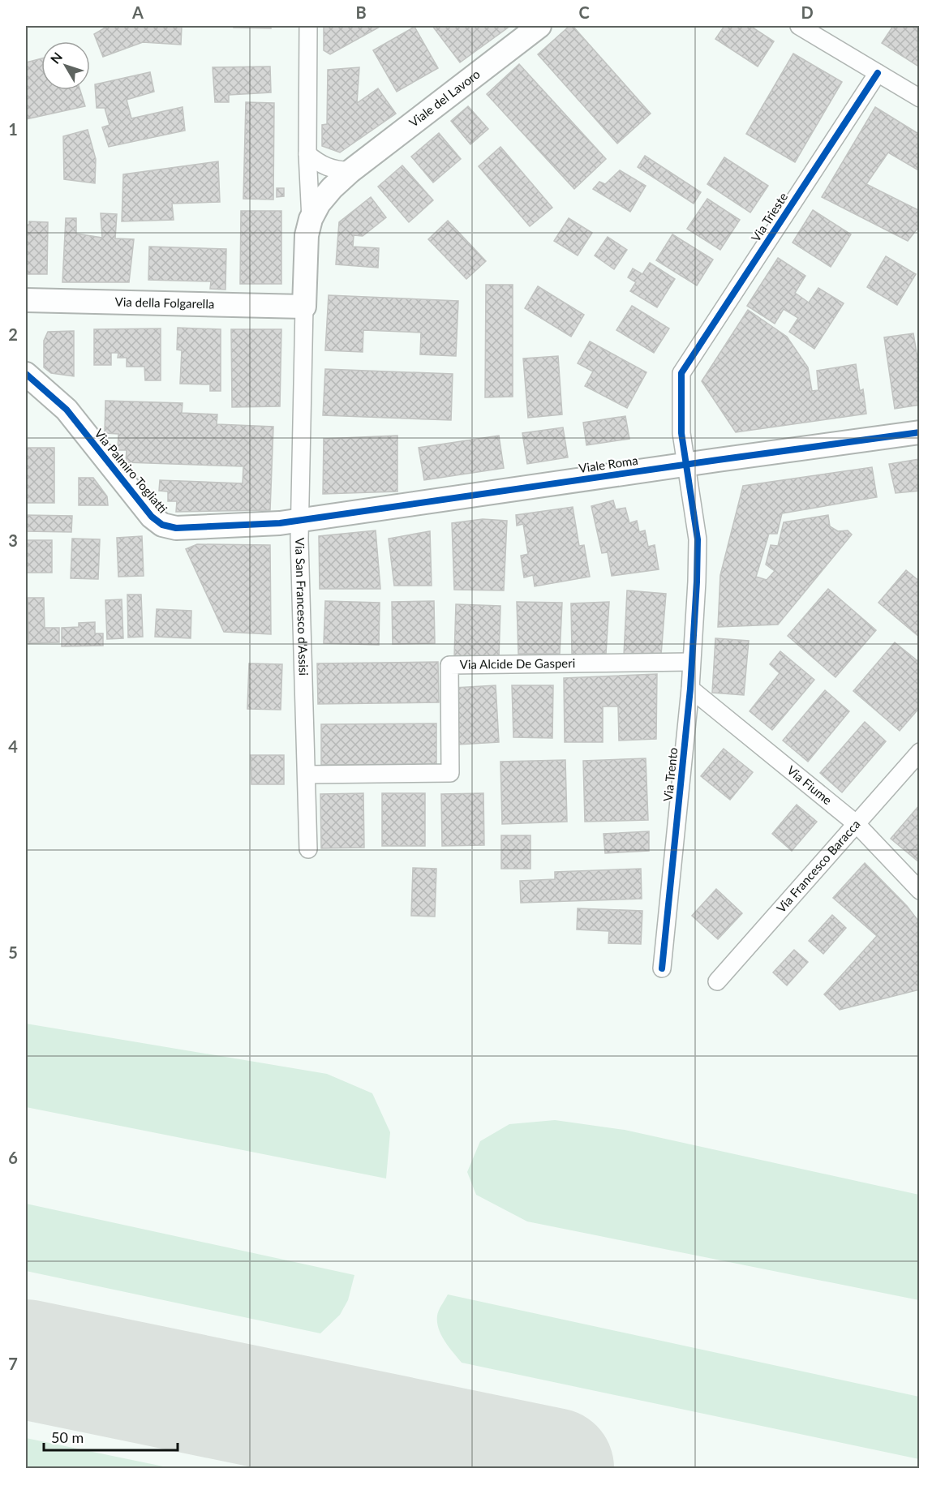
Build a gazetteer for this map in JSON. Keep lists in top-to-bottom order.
{
  "streets": {
    "street": [
      "Viale del Lavoro",
      "Via Trieste",
      "Via della Folgarella",
      "Viale Roma",
      "Via Palmiro Togliatti",
      "Via San Francesco d'Assisi",
      "Via Alcide De Gasperi",
      "Via Trento",
      "Via Fiume",
      "Via Francesco Baracca"
    ]
  },
  "crossings": [
    ["Viale del Lavoro", "Via San Francesco d'Assisi"],
    ["Via Trieste", "Via Trento"],
    ["Via della Folgarella", "Via San Francesco d'Assisi"],
    ["Viale Roma", "Via Palmiro Togliatti"],
    ["Viale Roma", "Via San Francesco d'Assisi"],
    ["Viale Roma", "Via Trento"],
    ["Via Palmiro Togliatti", "Via San Francesco d'Assisi"],
    ["Via San Francesco d'Assisi", "Via Alcide De Gasperi"],
    ["Via Alcide De Gasperi", "Via Trento"],
    ["Via Trento", "Via Fiume"],
    ["Via Fiume", "Via Francesco Baracca"]
  ],
  "scale_bar": "50 m",
  "north": "top left",
  "grid": {
    "columns": [
      "A",
      "B",
      "C",
      "D"
    ],
    "rows": [
      "1",
      "2",
      "3",
      "4",
      "5",
      "6",
      "7"
    ]
  }
}
